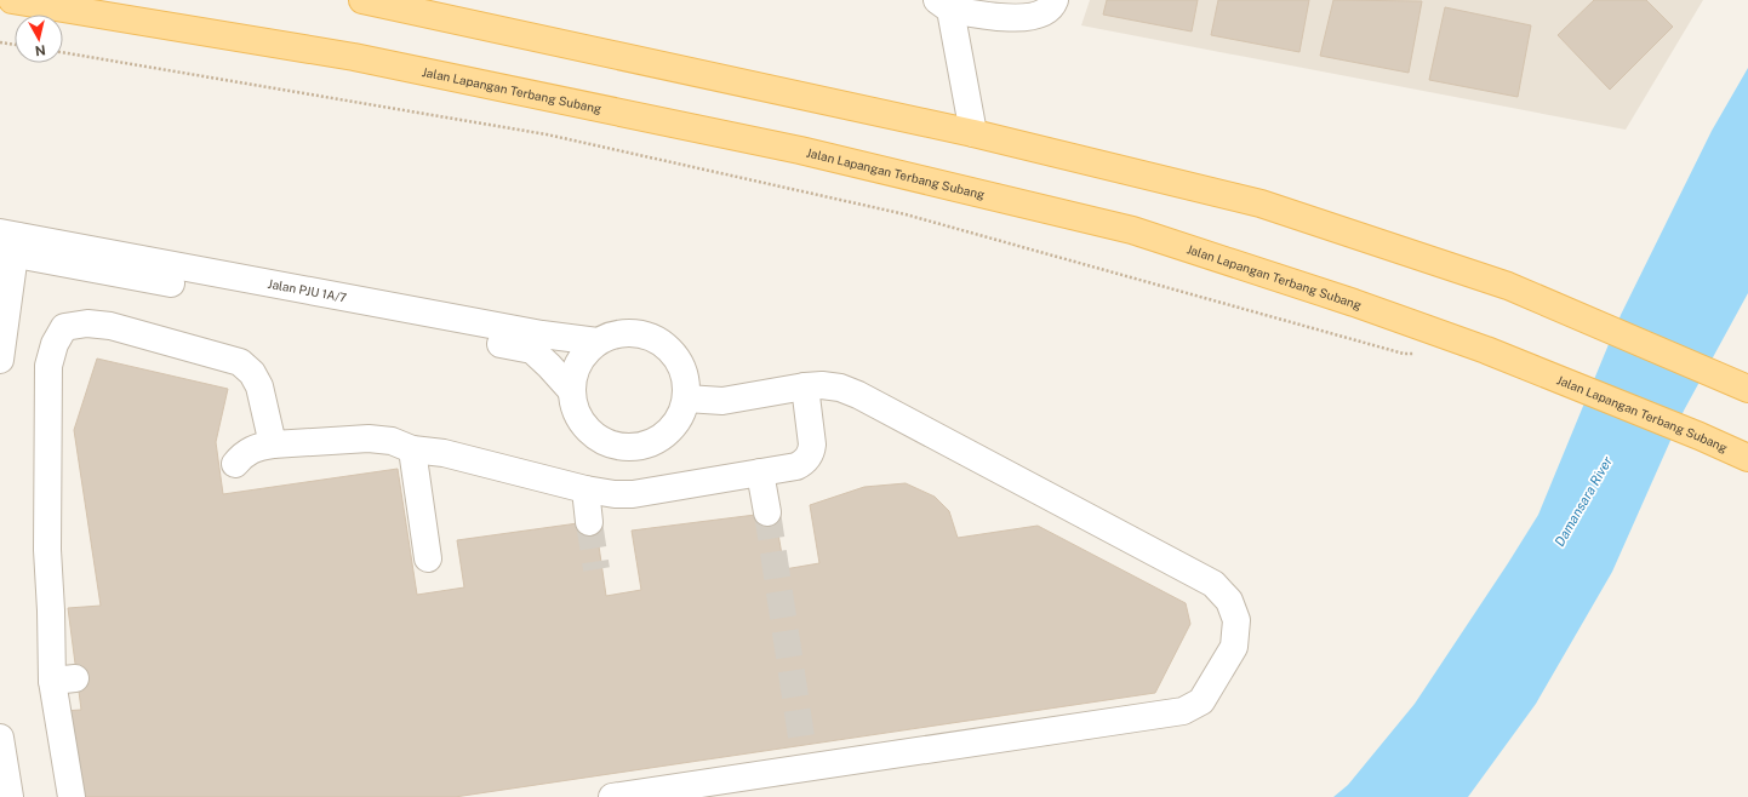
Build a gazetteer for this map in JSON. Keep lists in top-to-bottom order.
{
  "streets": {
    "main road": ["Jalan Lapangan Terbang Subang"],
    "street": ["Jalan PJU 1A/7"]
  },
  "water": ["Damansara River"],
  "north": "bottom"
}
